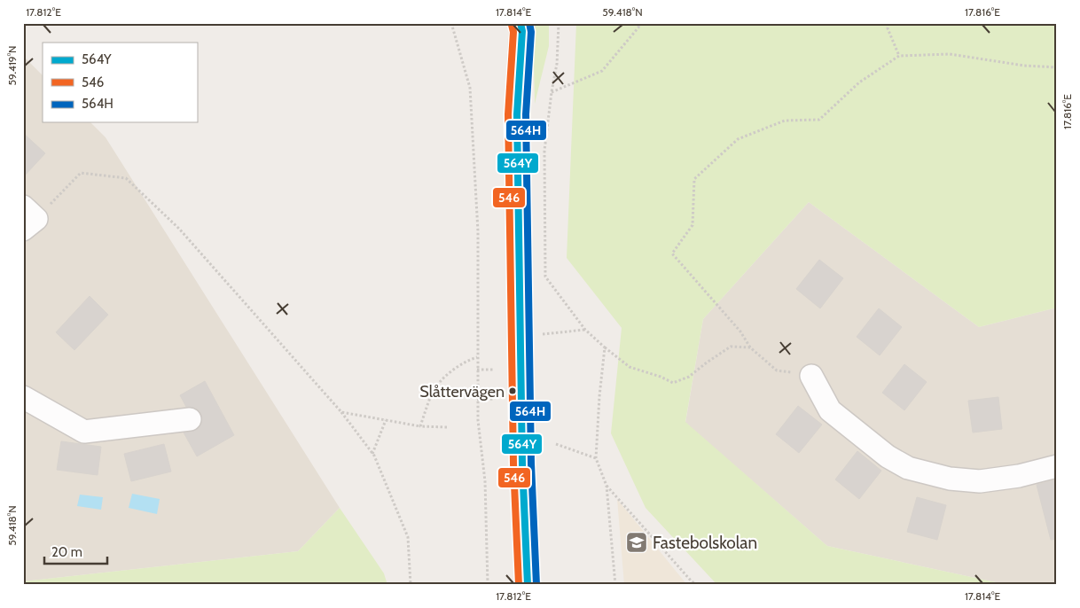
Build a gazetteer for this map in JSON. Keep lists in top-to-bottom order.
{
  "places": {
    "other": ["Slåttervägen"],
    "school or university": ["Fastebolskolan"]
  },
  "lines": ["transit line 564Y", "transit line 564H", "transit line 546"],
  "legend": ["564Y", "546", "564H"],
  "scale_bar": "20 m",
  "coordinates": [
    "17.812°E",
    "17.814°E",
    "59.418°N",
    "17.816°E",
    "59.419°N"
  ]
}
